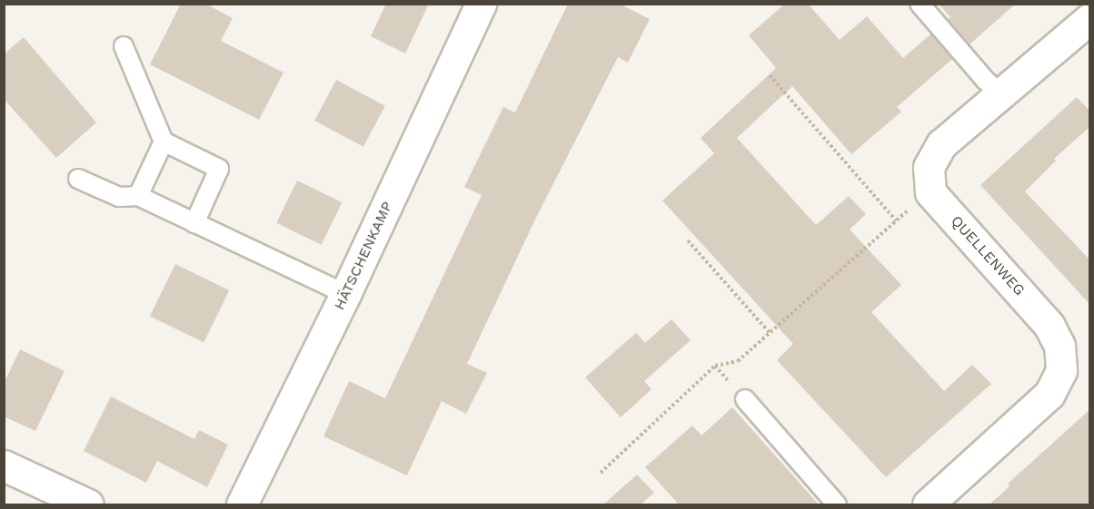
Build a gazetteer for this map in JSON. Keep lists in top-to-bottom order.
{
  "streets": {
    "street": ["HÄTSCHENKAMP", "QUELLENWEG"]
  }
}
